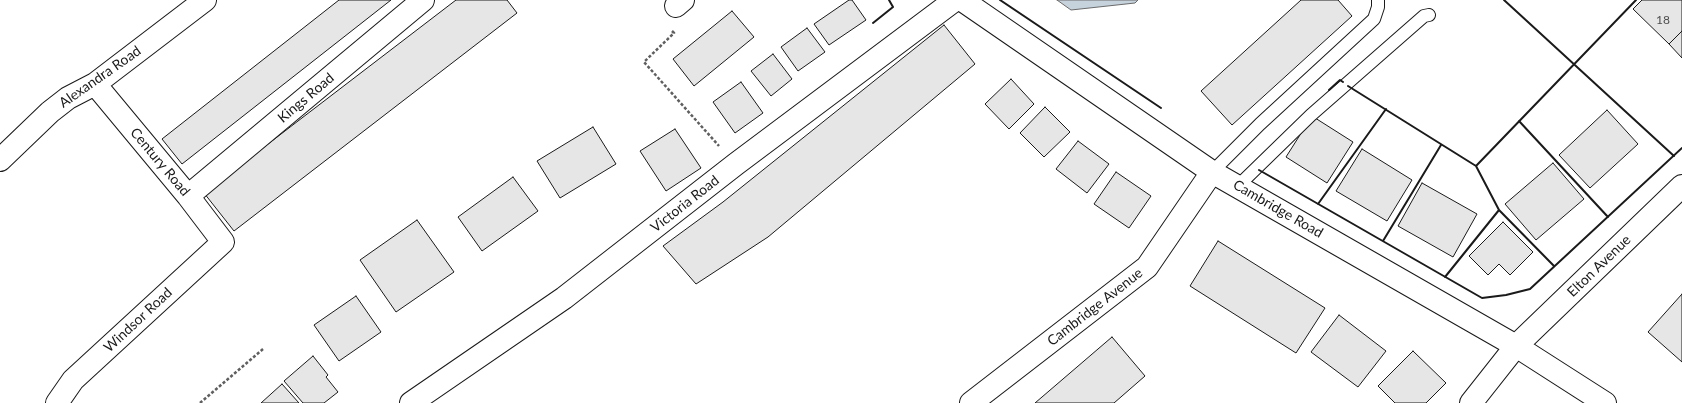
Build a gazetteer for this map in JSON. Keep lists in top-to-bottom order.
{
  "streets": {
    "street": [
      "Alexandra Road",
      "Kings Road",
      "Century Road",
      "Victoria Road",
      "Cambridge Road",
      "Elton Avenue",
      "Cambridge Avenue",
      "Windsor Road"
    ]
  },
  "crossings": [
    ["Alexandra Road", "Century Road"],
    ["Kings Road", "Century Road"],
    ["Century Road", "Windsor Road"],
    ["Cambridge Road", "Elton Avenue"],
    ["Cambridge Road", "Cambridge Avenue"]
  ],
  "house_numbers": ["18"]
}
